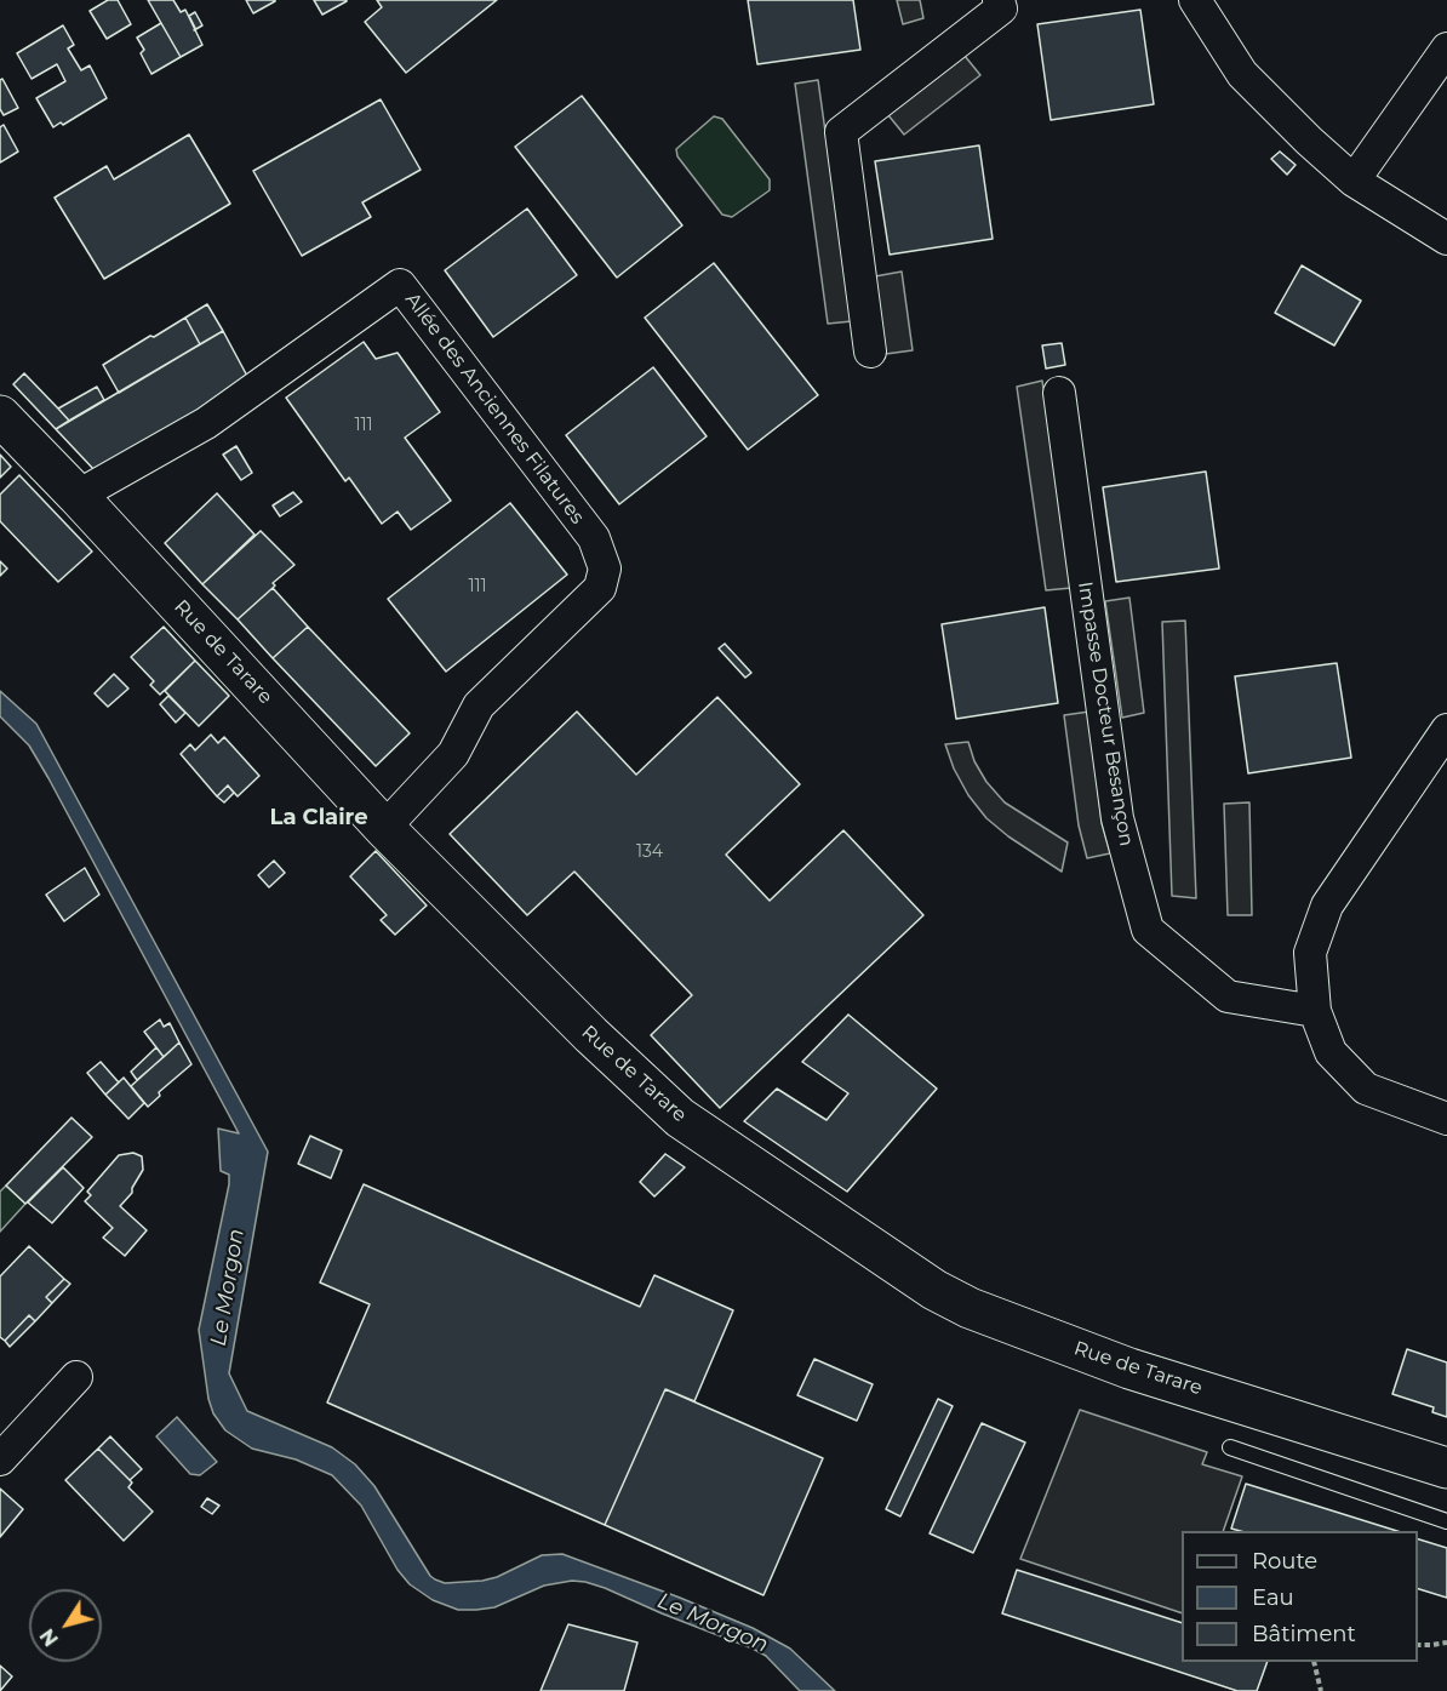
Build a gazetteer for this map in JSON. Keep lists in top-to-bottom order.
{
  "streets": {
    "main road": ["Rue de Tarare"],
    "street": ["Allée des Anciennes Filatures", "Impasse Docteur Besançon"]
  },
  "crossings": [
    ["Allée des Anciennes Filatures", "Rue de Tarare"]
  ],
  "districts": ["La Claire"],
  "water": ["Le Morgon"],
  "house_numbers": ["111", "111", "134"],
  "legend": ["Route", "Eau", "Bâtiment"],
  "north": "bottom left"
}
